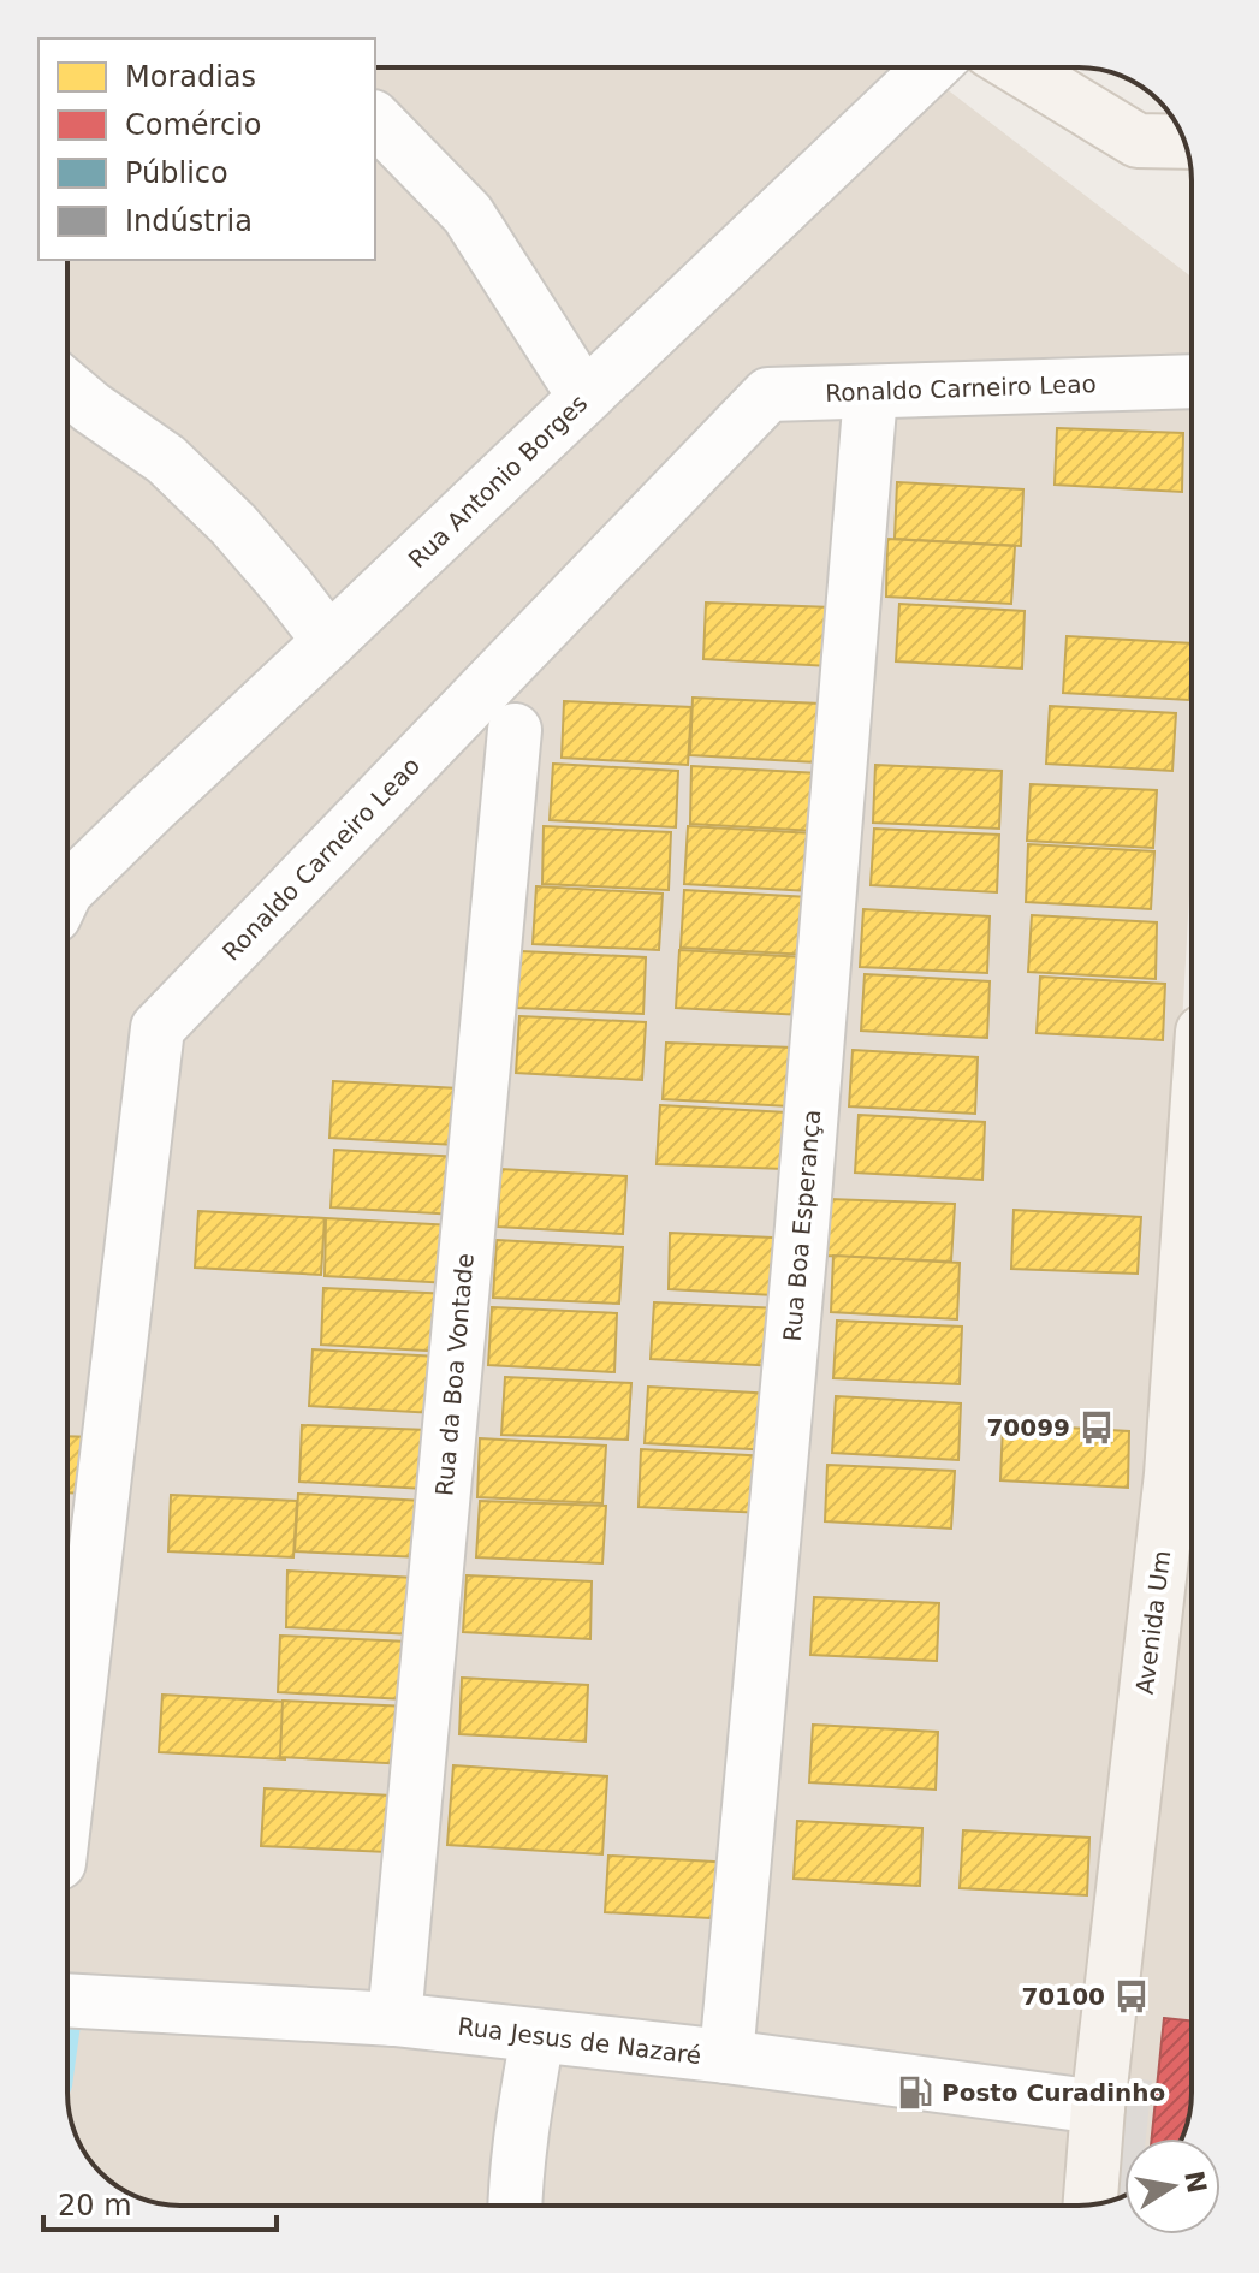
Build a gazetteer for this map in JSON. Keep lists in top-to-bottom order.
{
  "streets": {
    "street": [
      "Ronaldo Carneiro Leao",
      "Rua Antonio Borges",
      "Rua Boa Esperança",
      "Rua da Boa Vontade",
      "Avenida Um",
      "Rua Jesus de Nazaré"
    ]
  },
  "crossings": [
    ["Ronaldo Carneiro Leao", "Rua Boa Esperança"],
    ["Rua Boa Esperança", "Rua Jesus de Nazaré"],
    ["Rua da Boa Vontade", "Rua Jesus de Nazaré"],
    ["Avenida Um", "Rua Jesus de Nazaré"]
  ],
  "places": {
    "bus stop": ["70099", "70100"],
    "fuel station": ["Posto Curadinho"]
  },
  "legend": [
    "Moradias",
    "Comércio",
    "Público",
    "Indústria"
  ],
  "scale_bar": "20 m",
  "north": "right"
}
